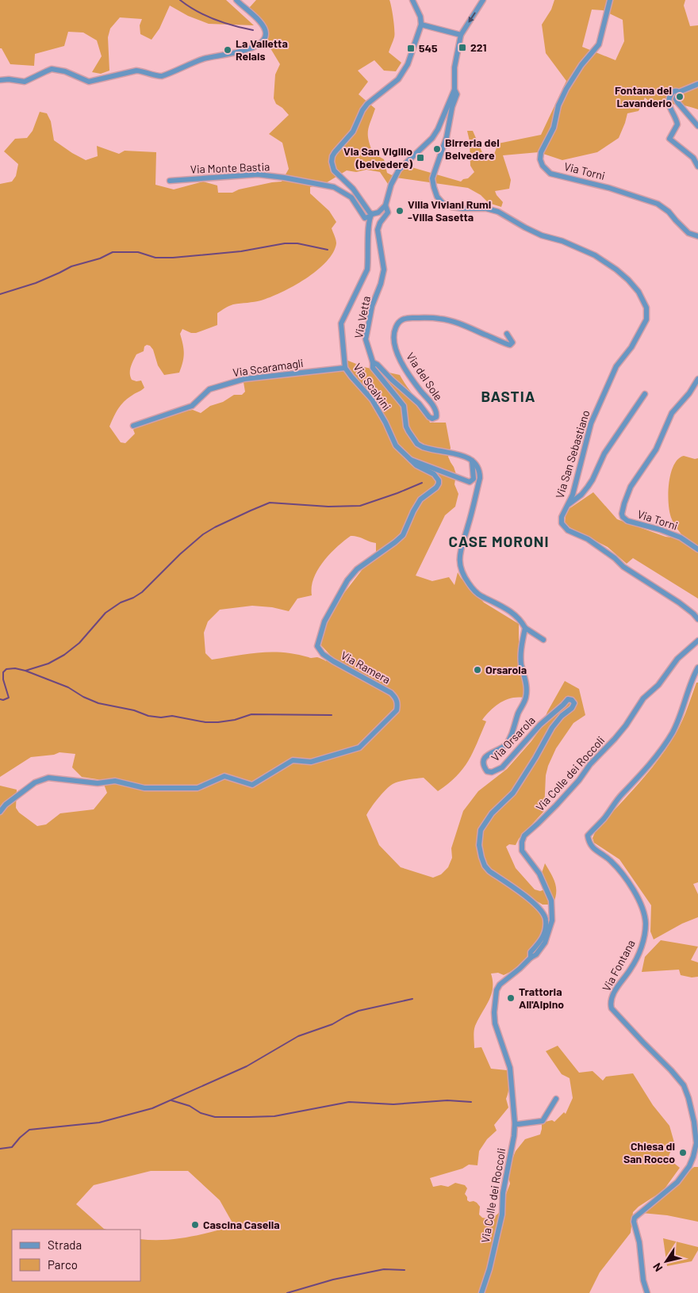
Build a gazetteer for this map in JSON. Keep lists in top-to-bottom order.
{
  "streets": {
    "street": [
      "Via Monte Bastia",
      "Via Torni",
      "Via Vetta",
      "Via Scaramagli",
      "Via del Sole",
      "Via Scalvini",
      "Via San Sebastiano",
      "Via Ramera",
      "Via Orsarola",
      "Via Colle dei Roccoli",
      "Via Fontana"
    ]
  },
  "crossings": [
    ["Via Monte Bastia", "Via Scalvini"],
    ["Via Vetta", "Via del Sole"],
    ["Via Vetta", "Via Scalvini"],
    ["Via Scaramagli", "Via Scalvini"],
    ["Via Scalvini", "Via Ramera"],
    ["Via Orsarola", "Via Colle dei Roccoli"]
  ],
  "districts": ["BASTIA", "CASE MORONI"],
  "places": {
    "transit": ["221", "545", "Via San Vigilio (belvedere)"],
    "other": [
      "La Valletta Relais",
      "Fontana del Lavanderio",
      "Birreria del Belvedere",
      "Villa Viviani Rumi -Villa Sasetta",
      "Orsarola",
      "Trattoria All'Alpino",
      "Chiesa di San Rocco",
      "Cascina Casella"
    ]
  },
  "legend": ["Strada", "Parco"],
  "north": "bottom left"
}
